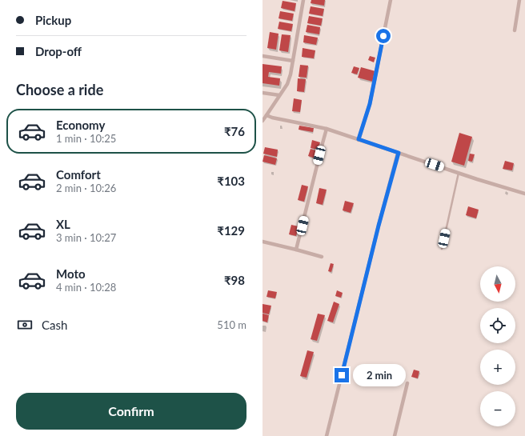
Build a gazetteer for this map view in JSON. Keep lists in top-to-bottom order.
{
  "north": "bottom",
  "page": {
    "banner": ["Pickup", "Drop-off"],
    "heading": "Choose a ride",
    "list": [
      {
        "name": "Economy",
        "note": "1 min · 10:25",
        "value": "₹76"
      },
      {
        "name": "Comfort",
        "note": "2 min · 10:26",
        "value": "₹103"
      },
      {
        "name": "XL",
        "note": "3 min · 10:27",
        "value": "₹129"
      },
      {
        "name": "Moto",
        "note": "4 min · 10:28",
        "value": "₹98"
      }
    ],
    "map_buttons": ["+", "−"],
    "pay": ["Cash", "510 m"],
    "bubble": "2 min",
    "buttons": "Confirm"
  }
}
